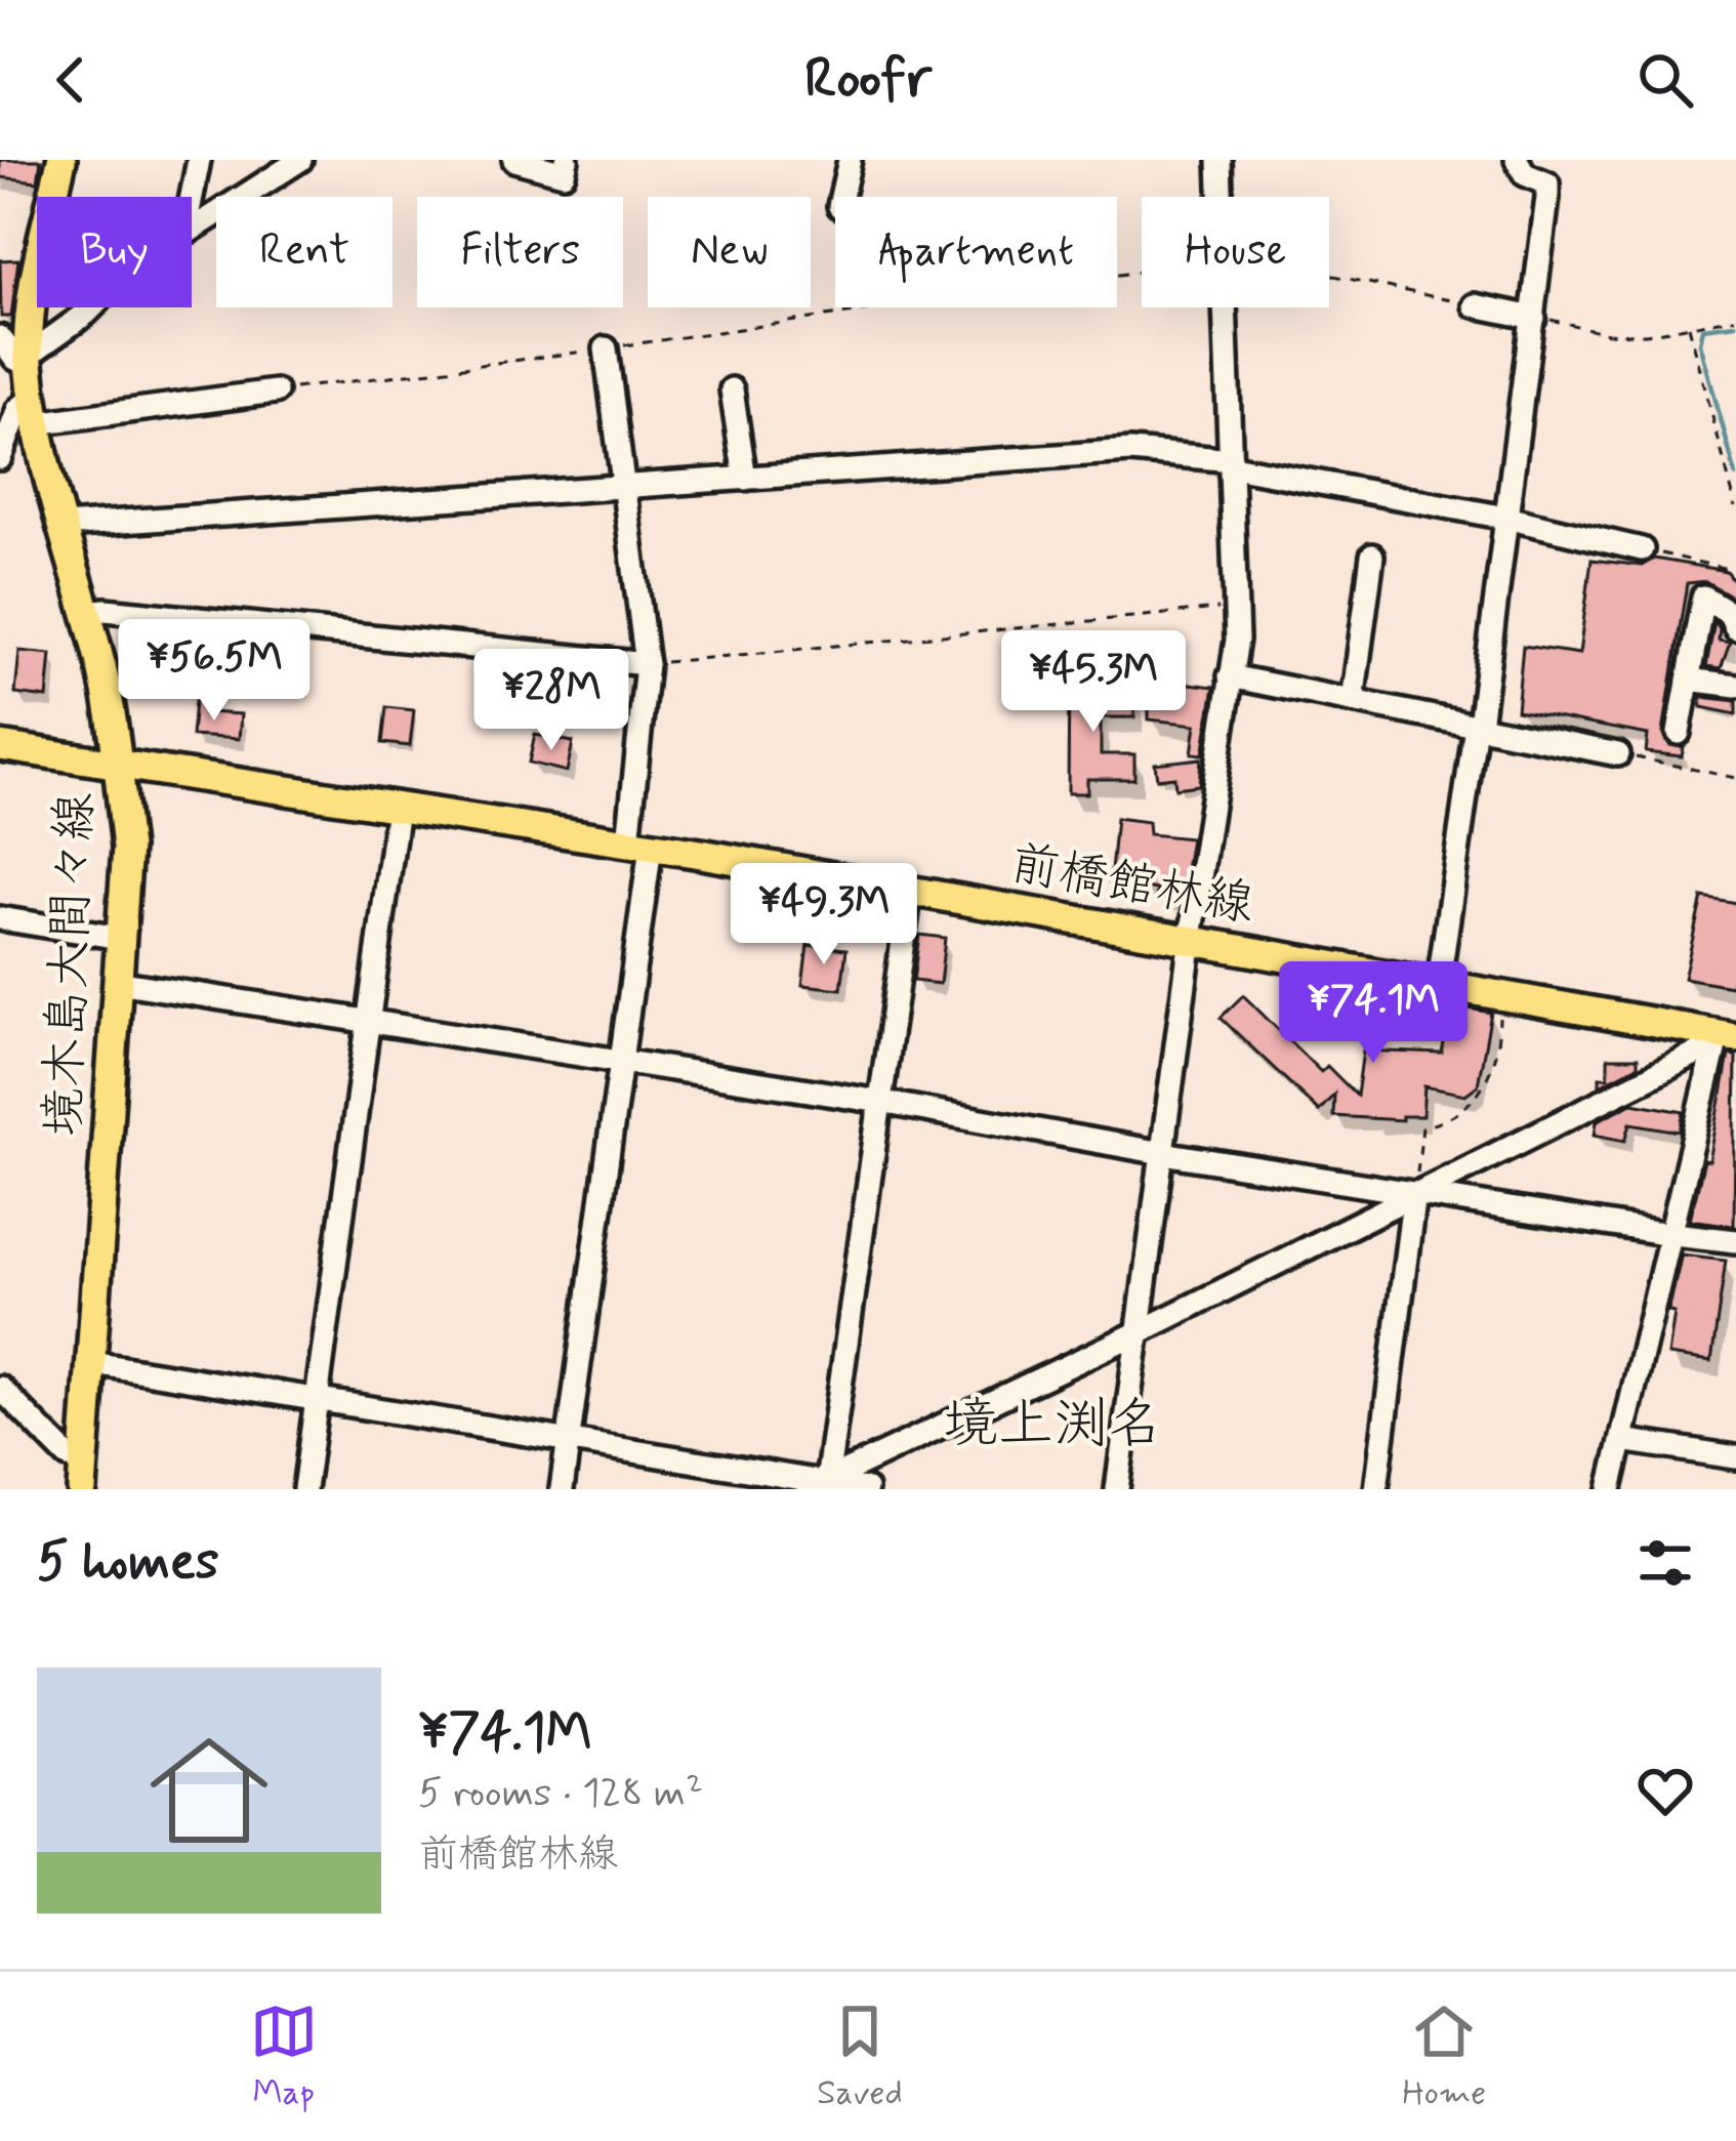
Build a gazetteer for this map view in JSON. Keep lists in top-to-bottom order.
{
  "streets": {
    "main road": ["前橋館林線", "境木島大間々線"]
  },
  "crossings": [
    ["前橋館林線", "境木島大間々線"]
  ],
  "districts": ["境上渕名"],
  "page": {
    "header": "Roofr",
    "chip": [
      "Buy",
      "Rent",
      "Filters",
      "New",
      "Apartment",
      "House"
    ],
    "price": [
      "¥56.5M",
      "¥45.3M",
      "¥28M",
      "¥49.3M",
      "¥74.1M"
    ],
    "heading": "5 homes",
    "list": [
      {
        "name": "¥74.1M",
        "note": "5 rooms · 128 m² · 前橋館林線"
      }
    ],
    "tabs": ["Map", "Saved", "Home"]
  }
}
